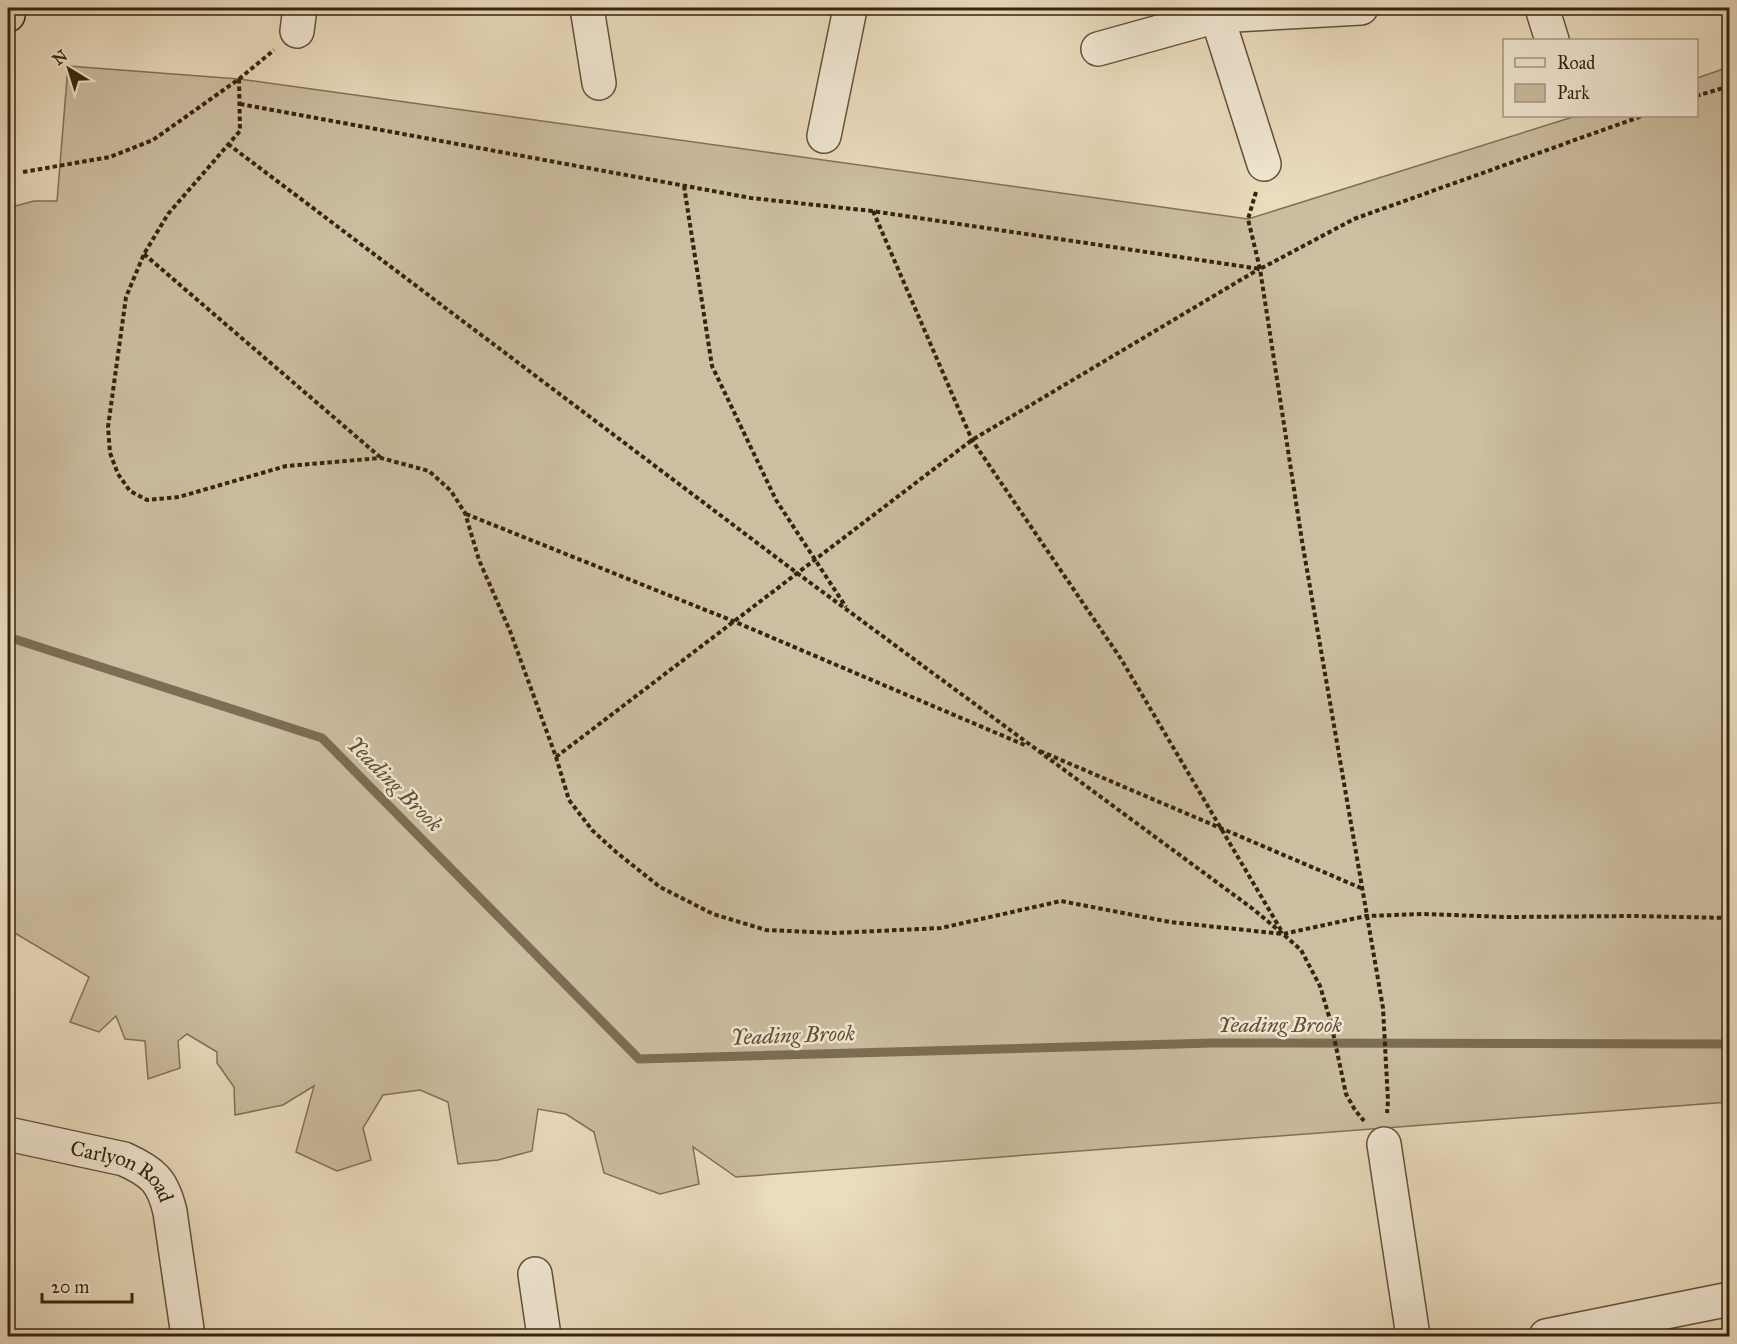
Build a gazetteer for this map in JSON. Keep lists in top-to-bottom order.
{
  "streets": {
    "street": ["Carlyon Road"]
  },
  "water": ["Yeading Brook"],
  "legend": ["Road", "Park"],
  "scale_bar": "20 m",
  "north": "top left"
}
